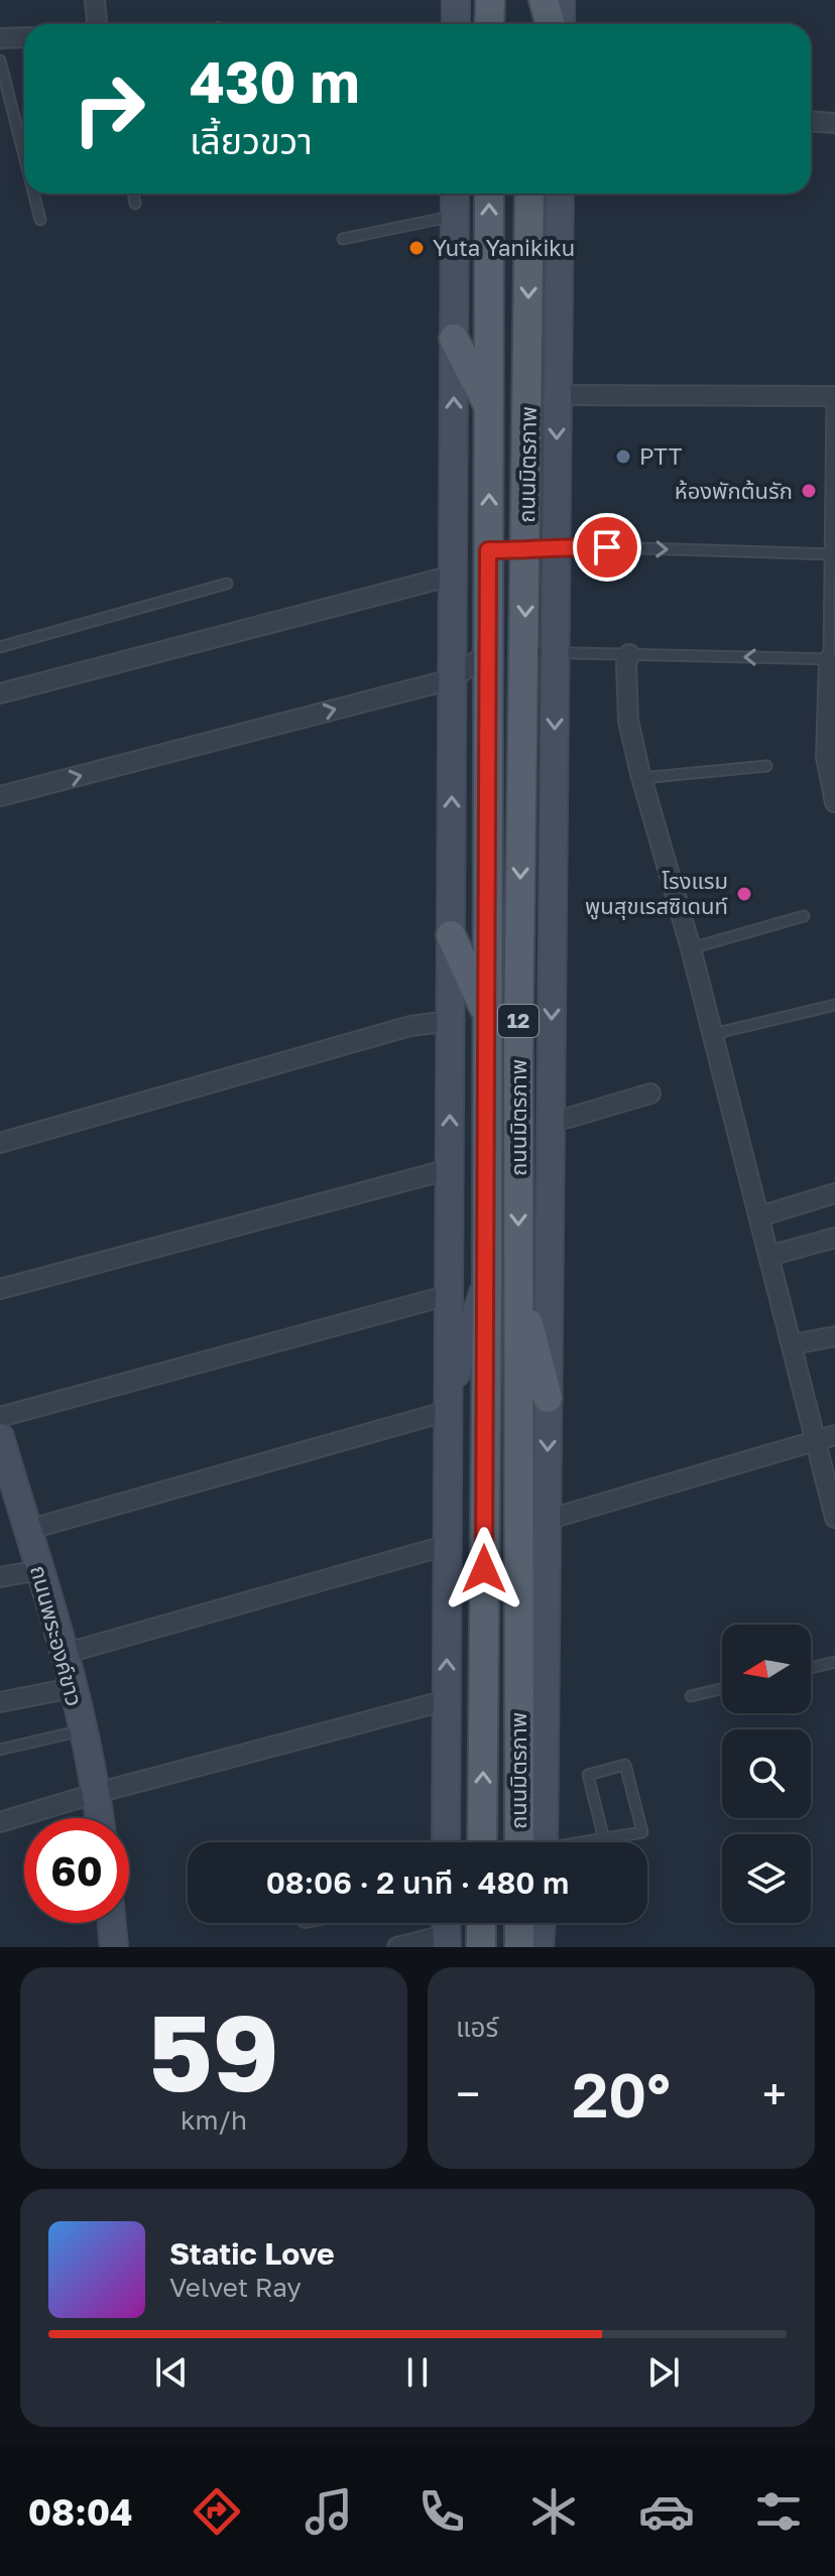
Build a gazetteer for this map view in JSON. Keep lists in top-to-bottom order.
{
  "streets": {
    "main road": ["ถนนมิตรภาพ", "12", "ถนนพระองค์ขาว"]
  },
  "places": [
    "Yuta Yanikiku",
    "PTT",
    "ห้องพักต้นรัก",
    "โรงแรม พูนสุขเรสซิเดนท์"
  ],
  "north": "left",
  "page": {
    "turn": ["430 m", "เลี้ยวขวา"],
    "limit": "60",
    "trip": "08:06 · 2 นาที · 480 m",
    "tile": [
      ["59", "km/h"],
      "แอร์"
    ],
    "heat": ["−", "20°", "+"],
    "song": ["Static Love", "Velvet Ray"],
    "tabs": "08:04"
  }
}
